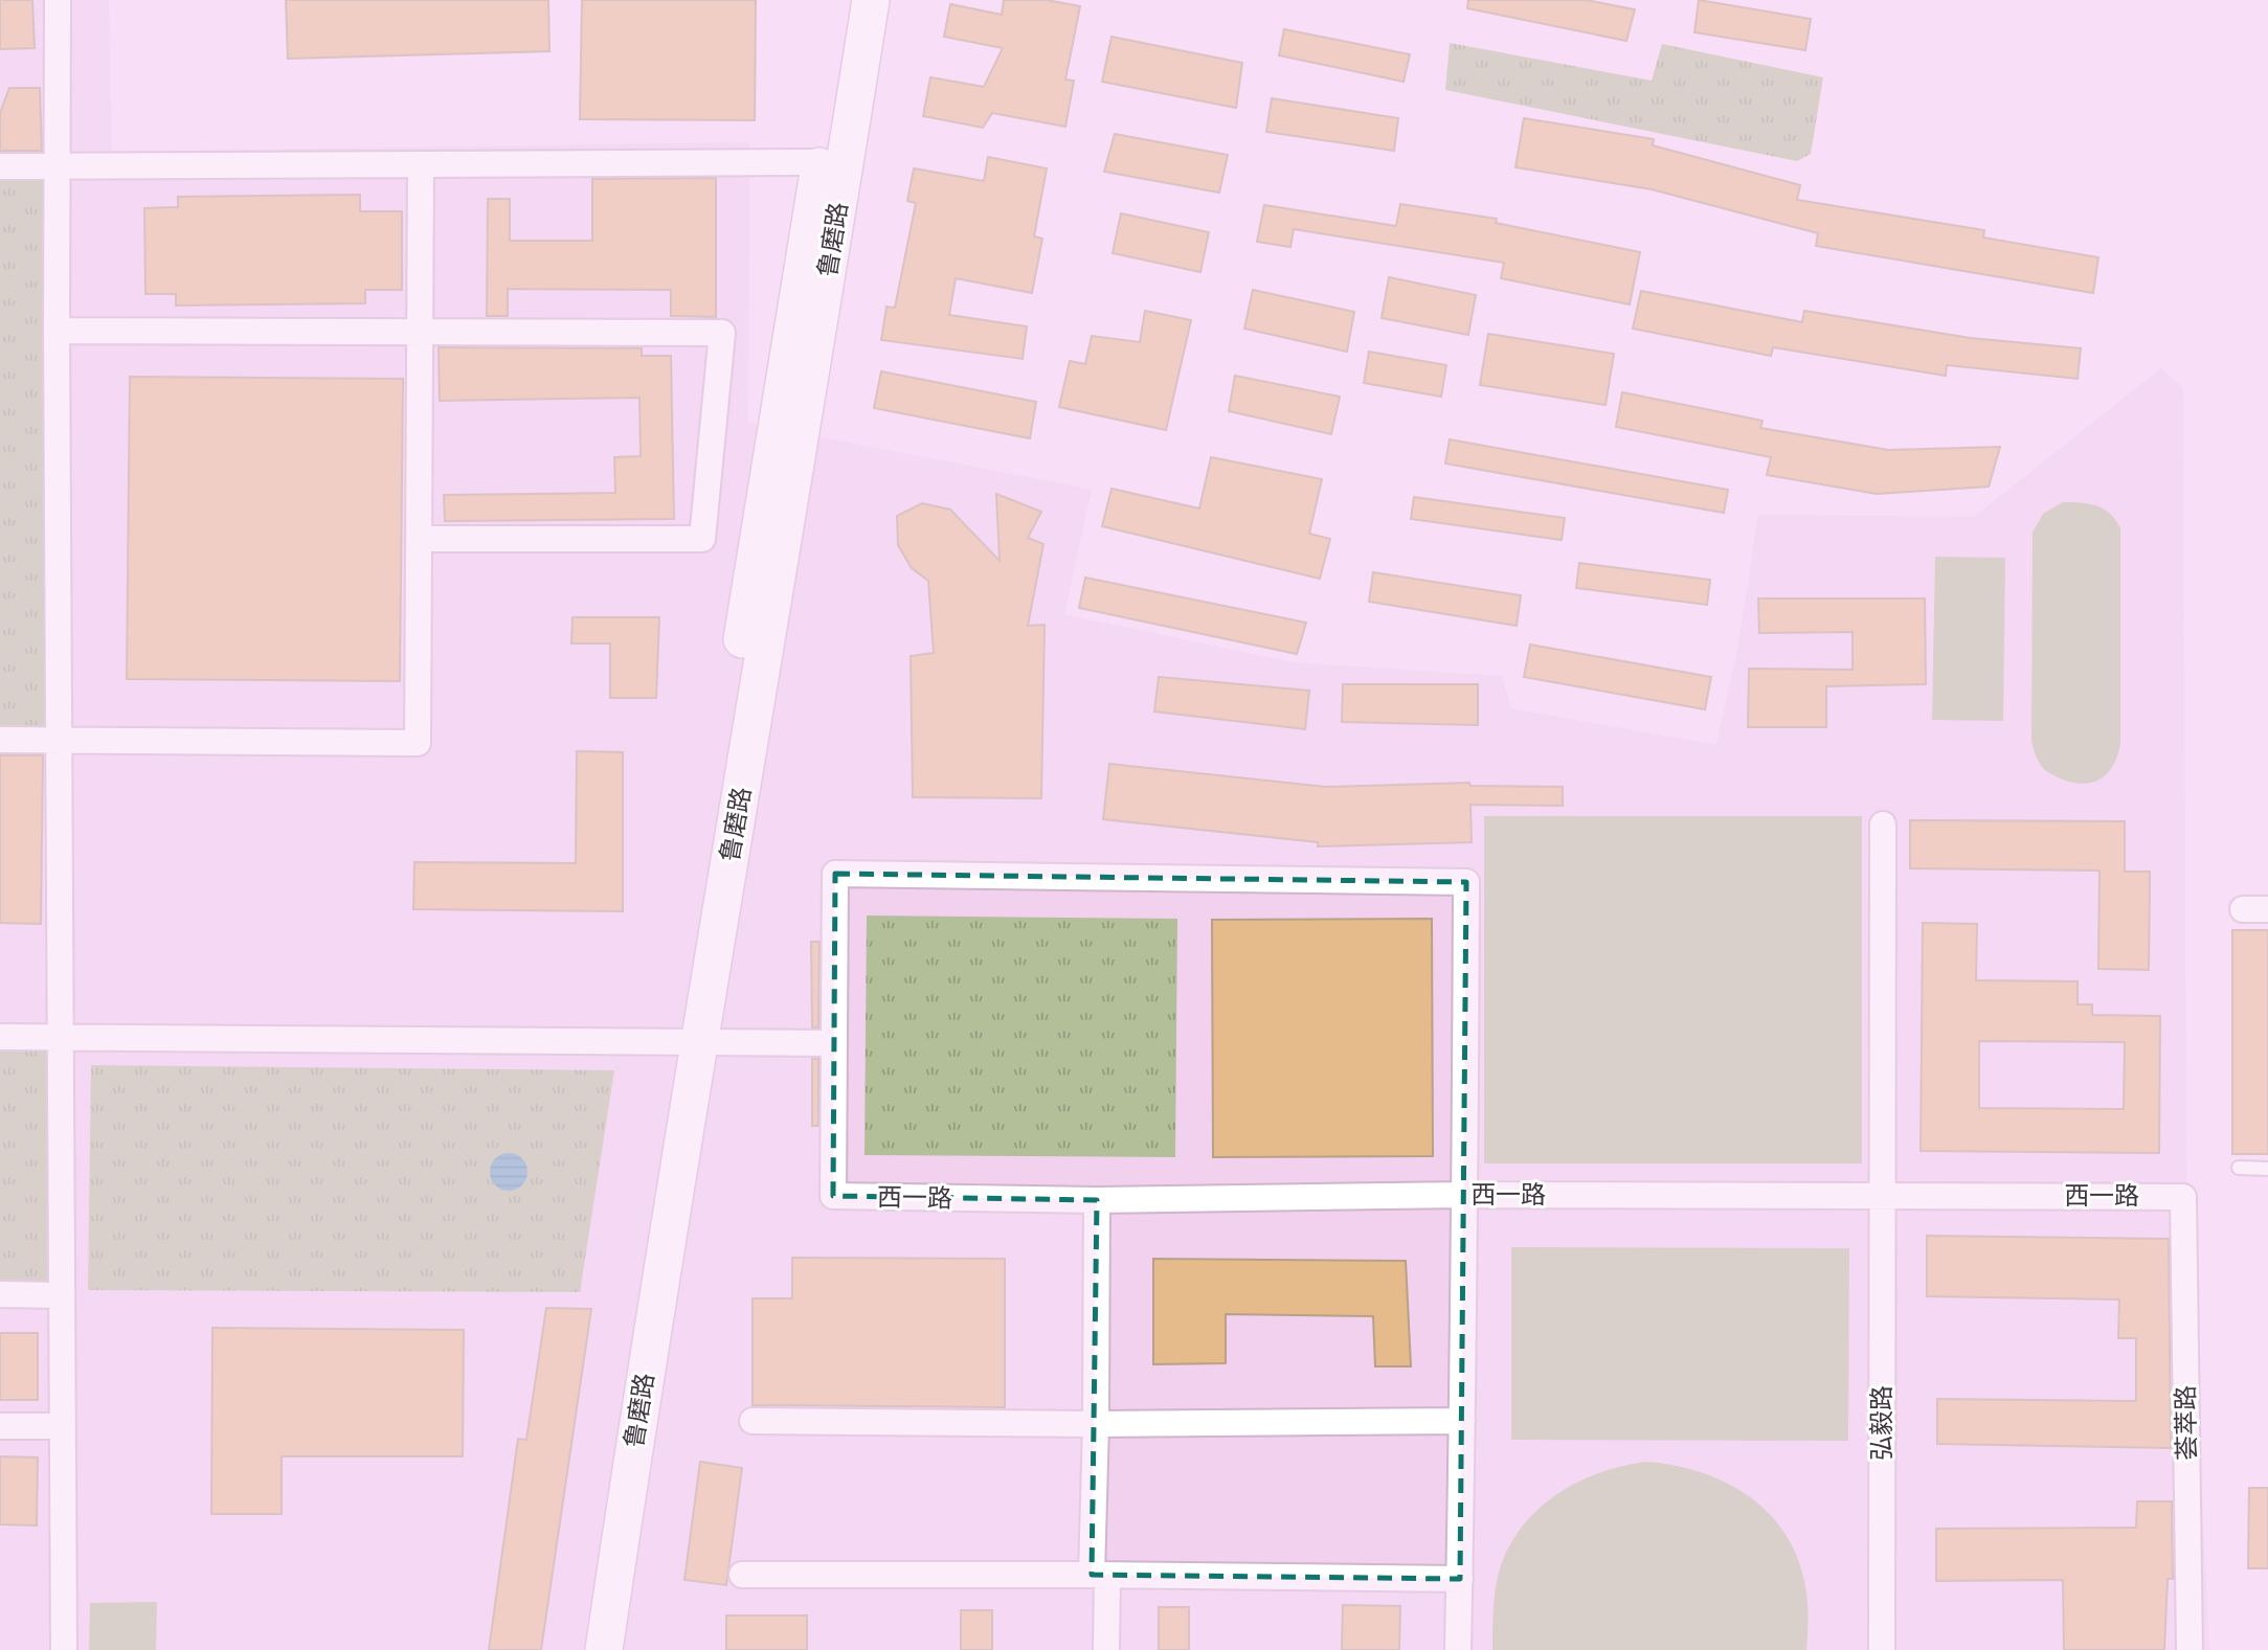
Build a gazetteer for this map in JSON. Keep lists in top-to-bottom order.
{
  "streets": {
    "main road": ["鲁磨路"],
    "street": ["西一路", "弘毅路", "荟萃路"]
  },
  "crossings": [
    ["西一路", "弘毅路"],
    ["西一路", "荟萃路"]
  ]
}
